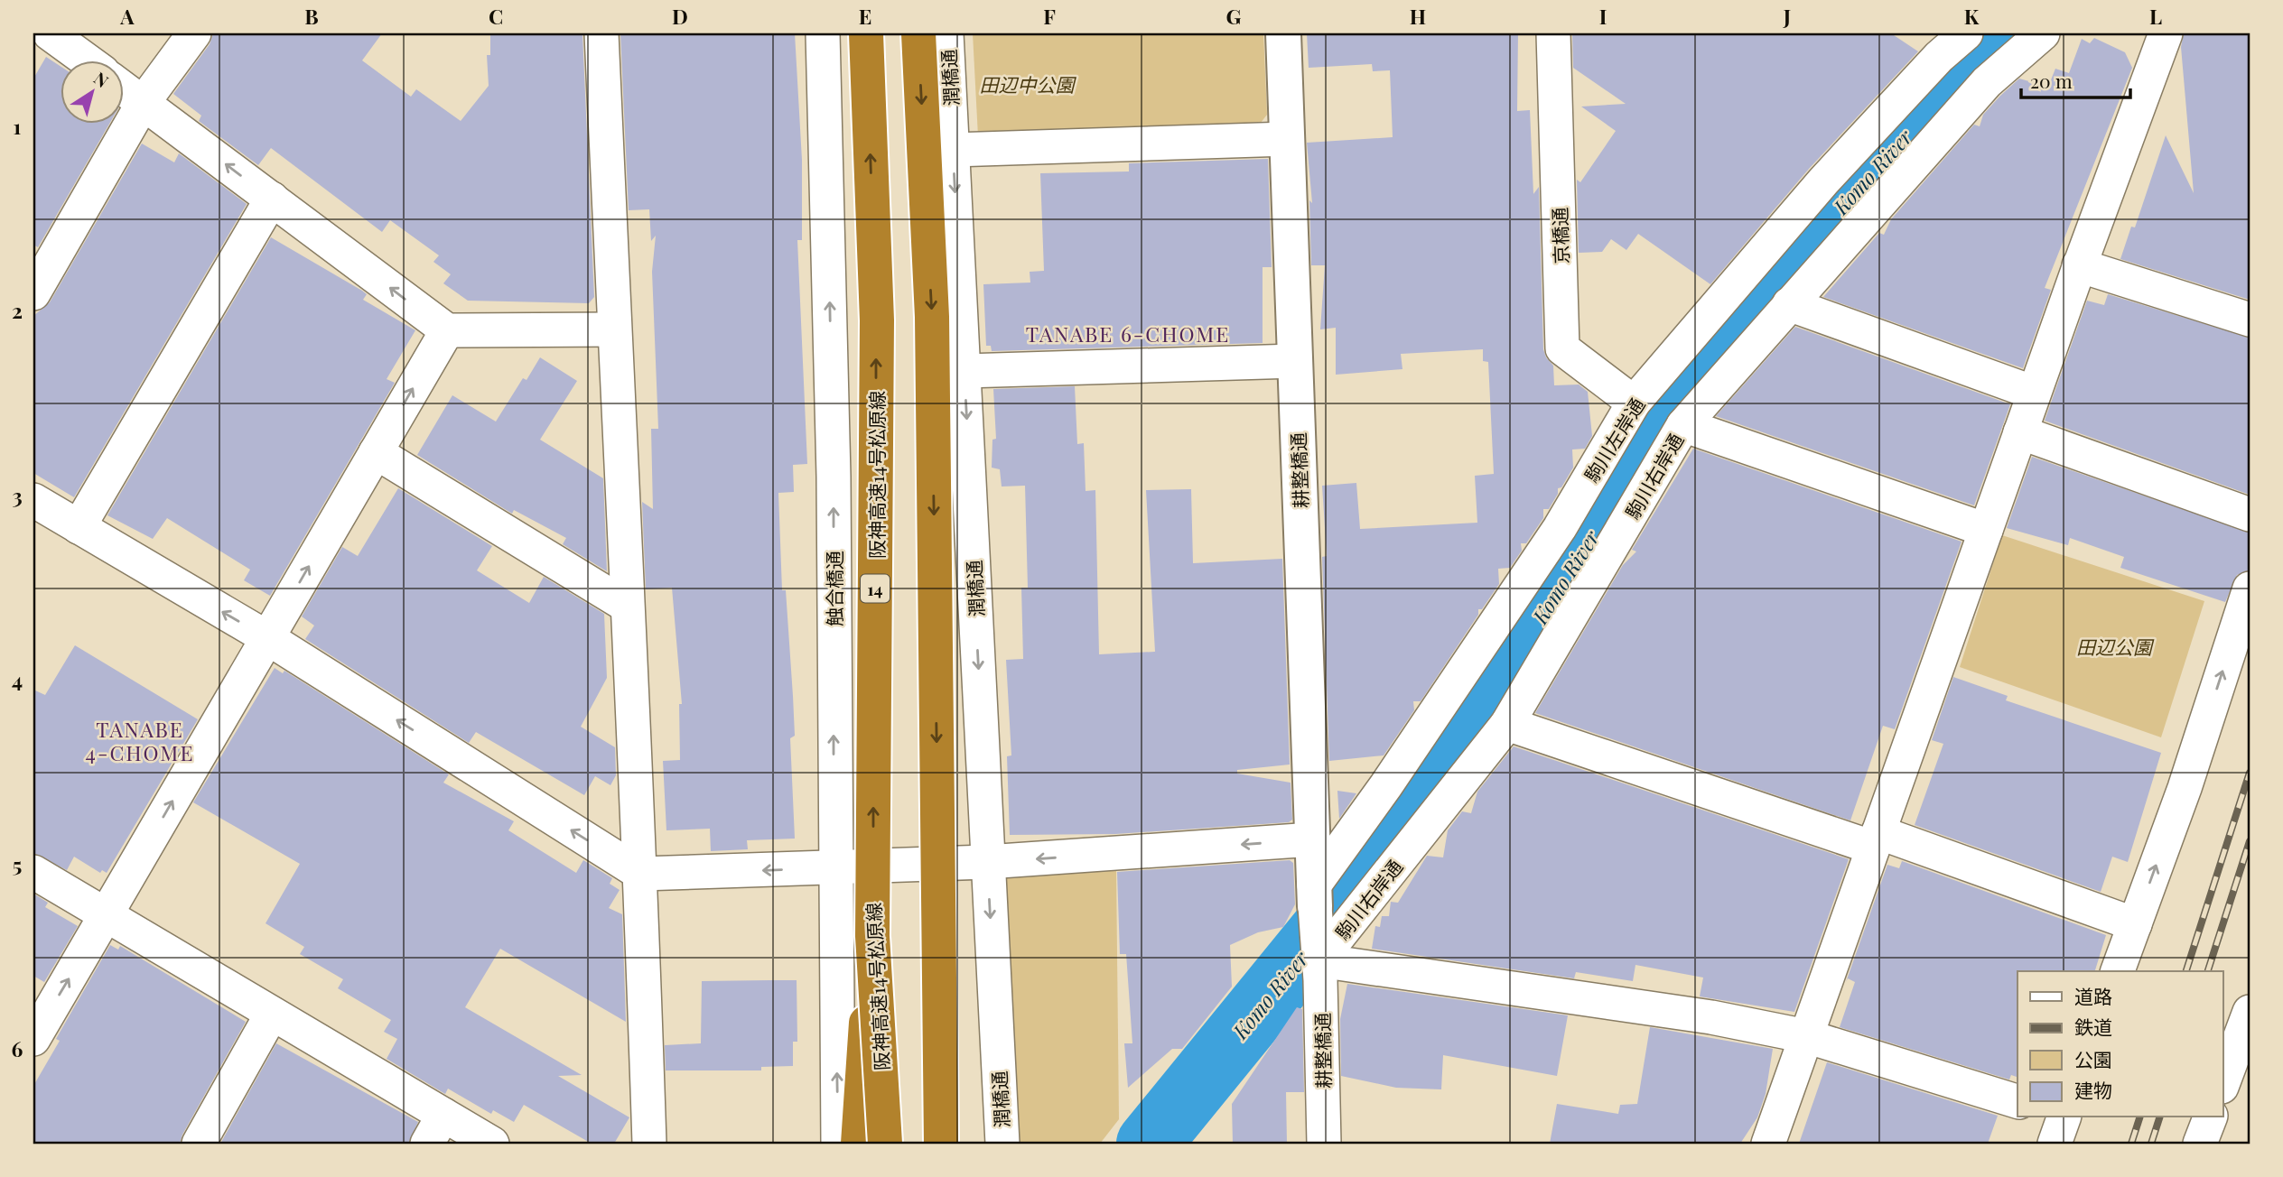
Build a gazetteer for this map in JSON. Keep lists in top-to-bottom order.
{
  "streets": {
    "highway": ["阪神高速14号松原線", "14"],
    "street": [
      "潤橋通",
      "京橋通",
      "駒川左岸通",
      "耕整橋通",
      "駒川右岸通",
      "触合橋通"
    ]
  },
  "crossings": [
    ["京橋通", "駒川左岸通"],
    ["駒川左岸通", "耕整橋通"],
    ["耕整橋通", "駒川右岸通"]
  ],
  "one_way": ["潤橋通"],
  "districts": ["TANABE 6-CHOME", "TANABE 4-CHOME"],
  "water": ["Komo River"],
  "parks": ["田辺中公園", "田辺公園"],
  "legend": [
    "道路",
    "鉄道",
    "公園",
    "建物"
  ],
  "scale_bar": "20 m",
  "north": "top right",
  "grid": {
    "columns": [
      "A",
      "B",
      "C",
      "D",
      "E",
      "F",
      "G",
      "H",
      "I",
      "J",
      "K",
      "L"
    ],
    "rows": [
      "1",
      "2",
      "3",
      "4",
      "5",
      "6"
    ]
  }
}
